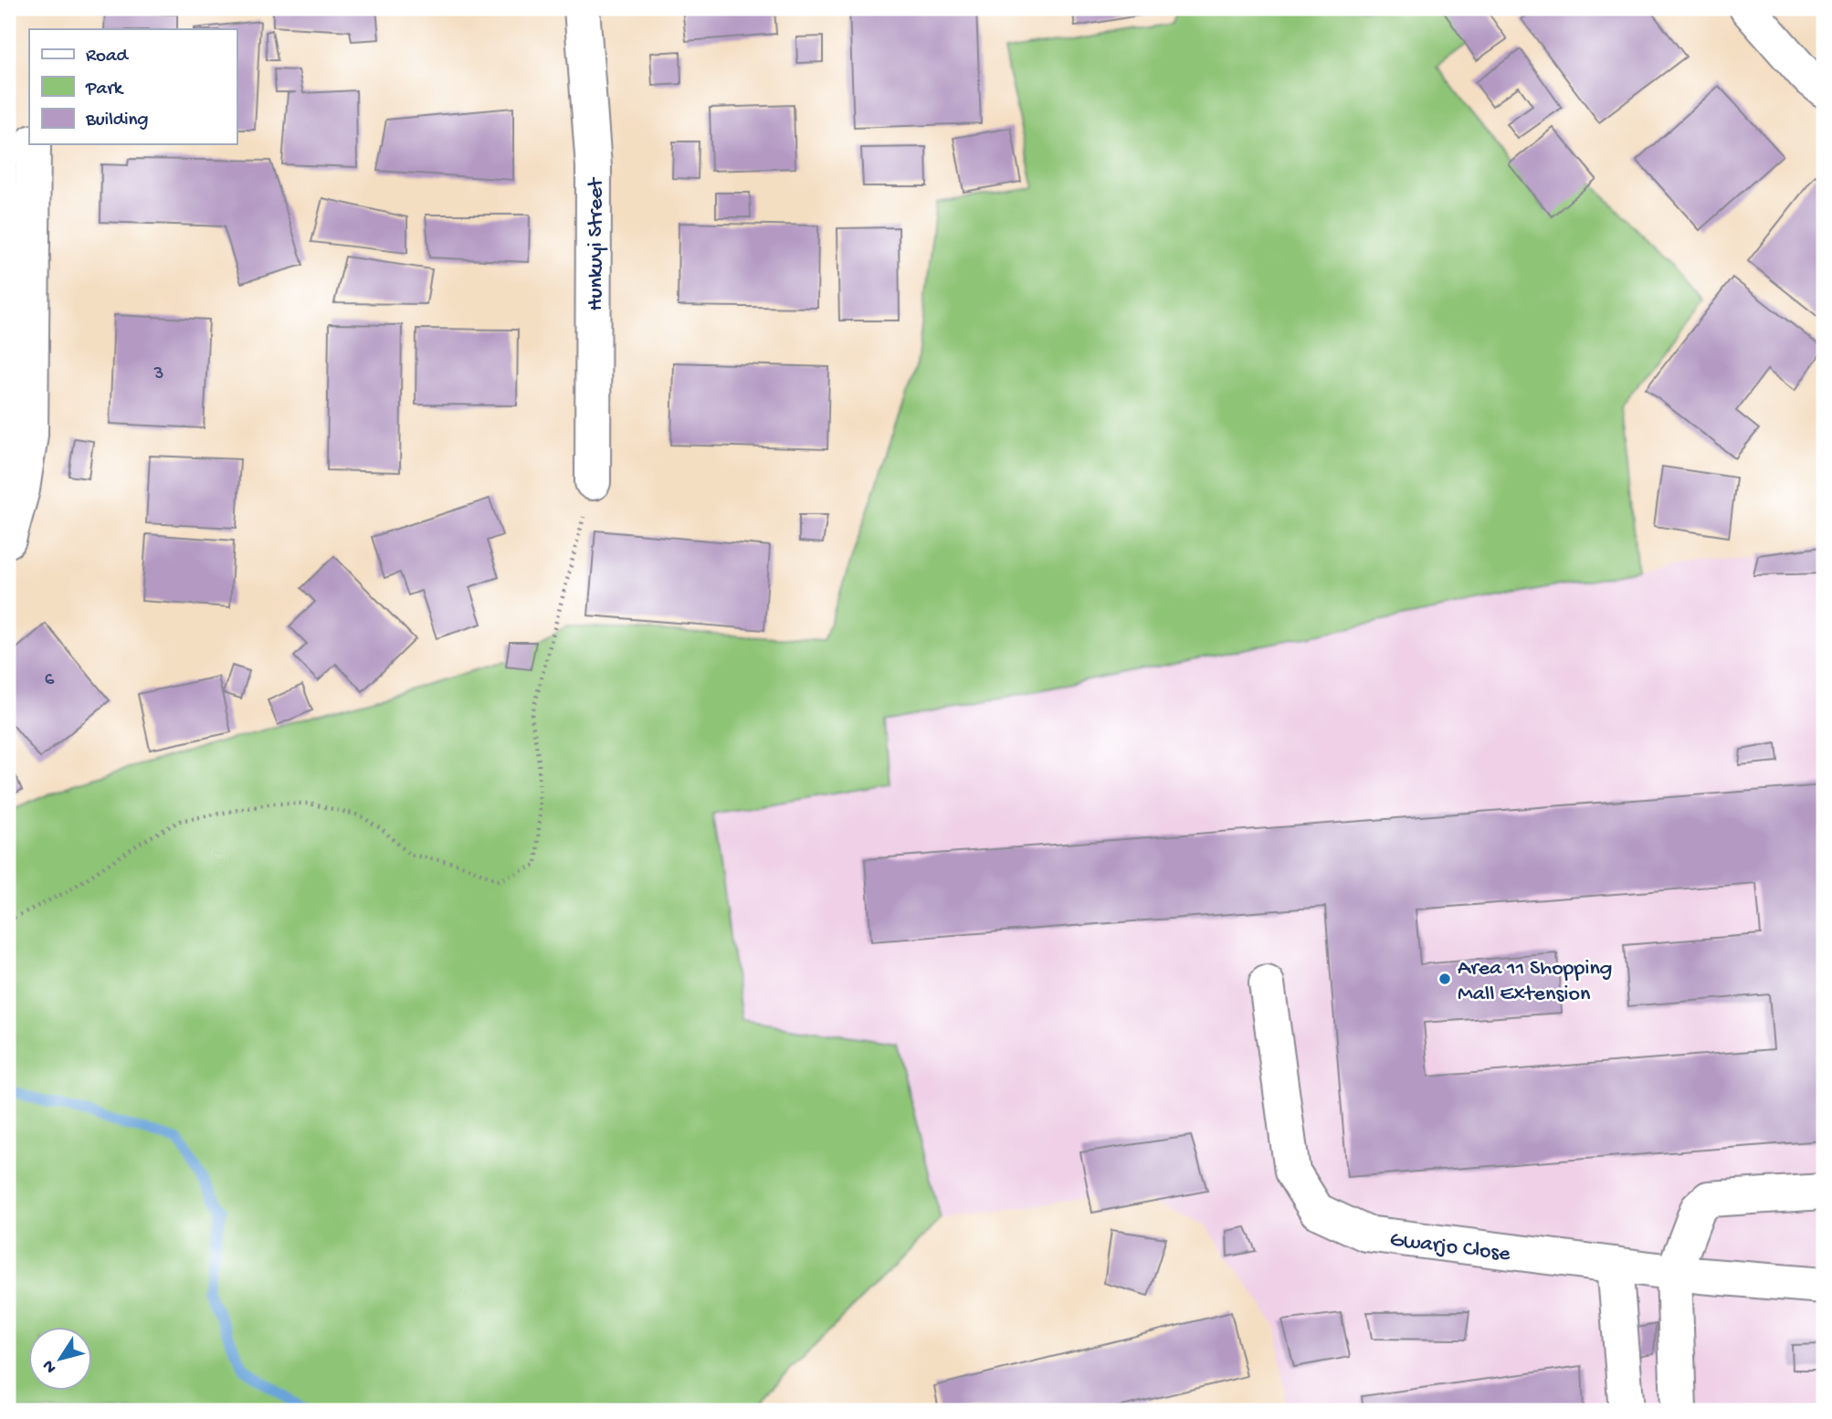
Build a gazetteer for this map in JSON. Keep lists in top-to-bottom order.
{
  "streets": {
    "street": ["Hunkuyi Street", "Gwarjo Close"]
  },
  "places": ["Area 11 Shopping Mall Extension"],
  "house_numbers": ["3", "6"],
  "legend": ["Road", "Park", "Building"],
  "north": "bottom left"
}
